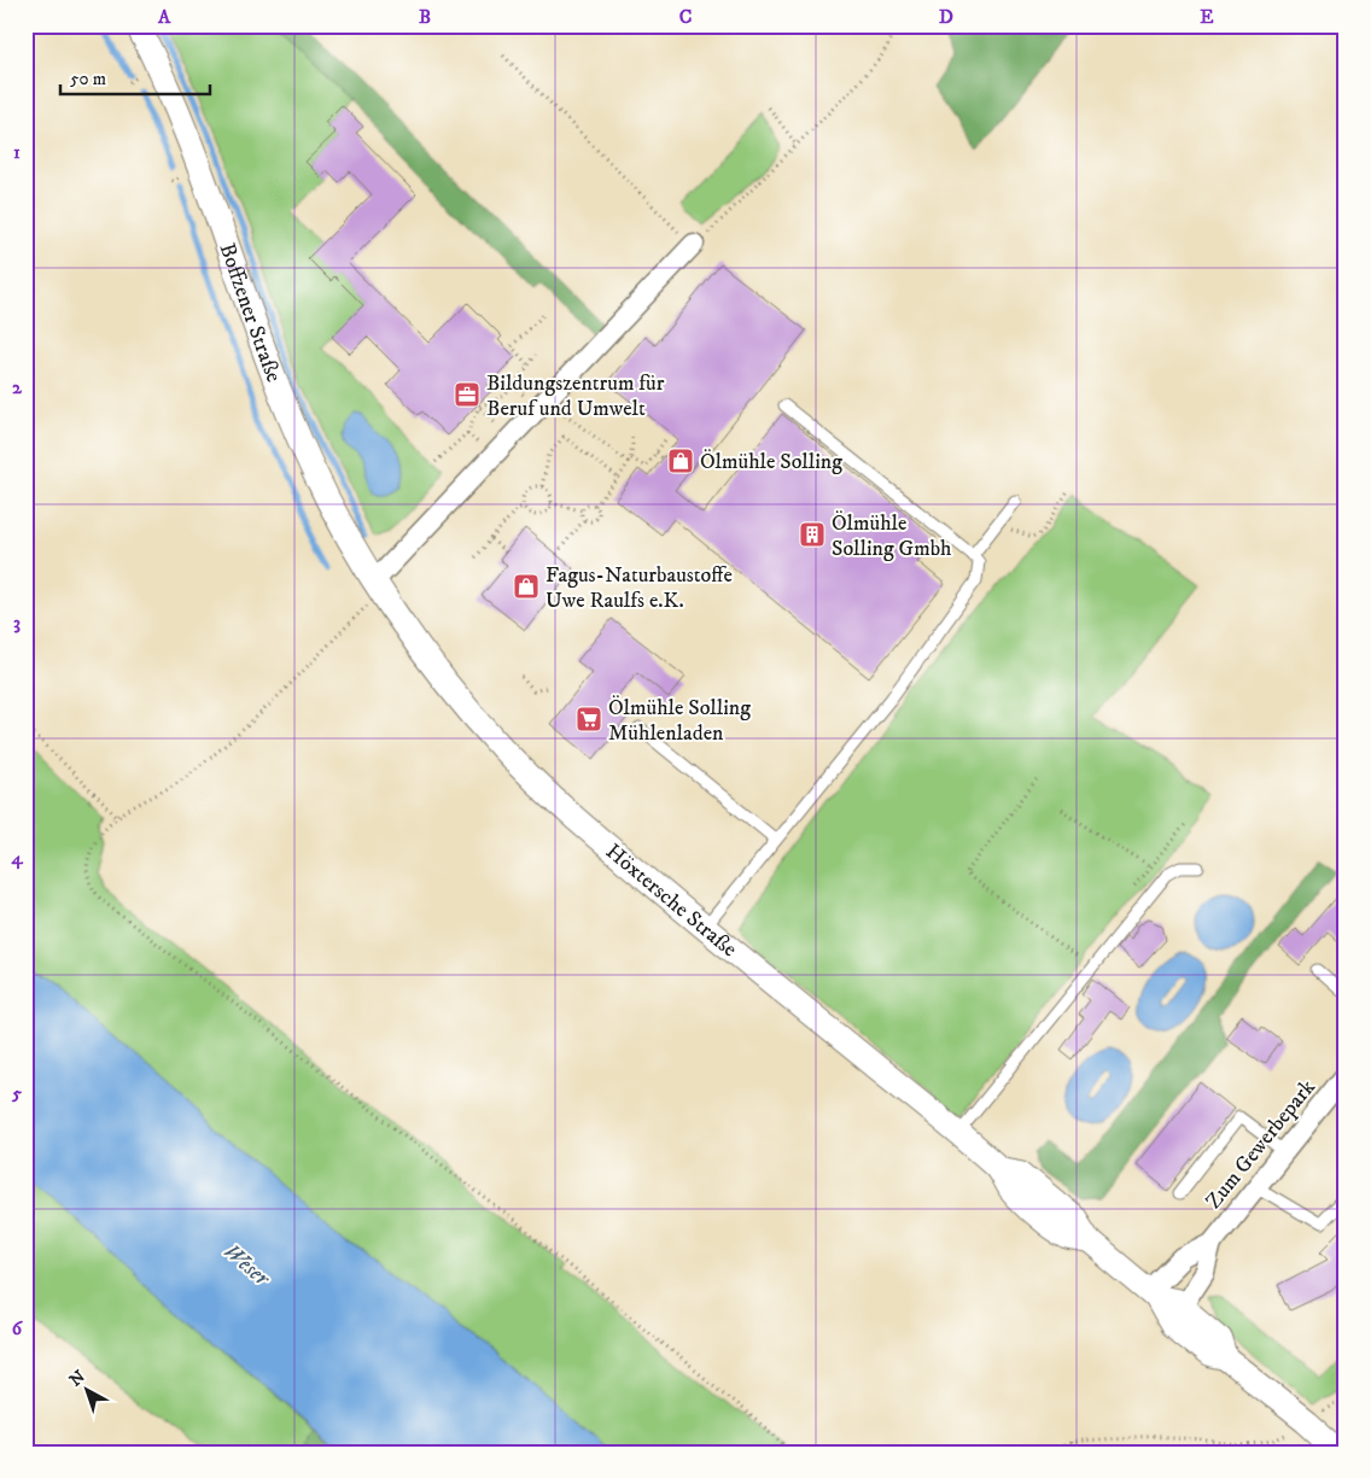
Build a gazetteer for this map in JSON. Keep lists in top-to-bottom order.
{
  "streets": {
    "street": ["Boffzener Straße", "Höxtersche Straße", "Zum Gewerbepark"]
  },
  "crossings": [
    ["Boffzener Straße", "Höxtersche Straße"],
    ["Höxtersche Straße", "Zum Gewerbepark"]
  ],
  "water": ["Weser"],
  "places": {
    "office": ["Bildungszentrum für Beruf und Umwelt"],
    "shop": ["Ölmühle Solling", "Fagus-Naturbaustoffe Uwe Raulfs e.K."],
    "building": ["Ölmühle Solling Gmbh"],
    "supermarket": ["Ölmühle Solling Mühlenladen"]
  },
  "scale_bar": "50 m",
  "north": "top left",
  "grid": {
    "columns": [
      "A",
      "B",
      "C",
      "D",
      "E"
    ],
    "rows": [
      "1",
      "2",
      "3",
      "4",
      "5",
      "6"
    ]
  }
}
